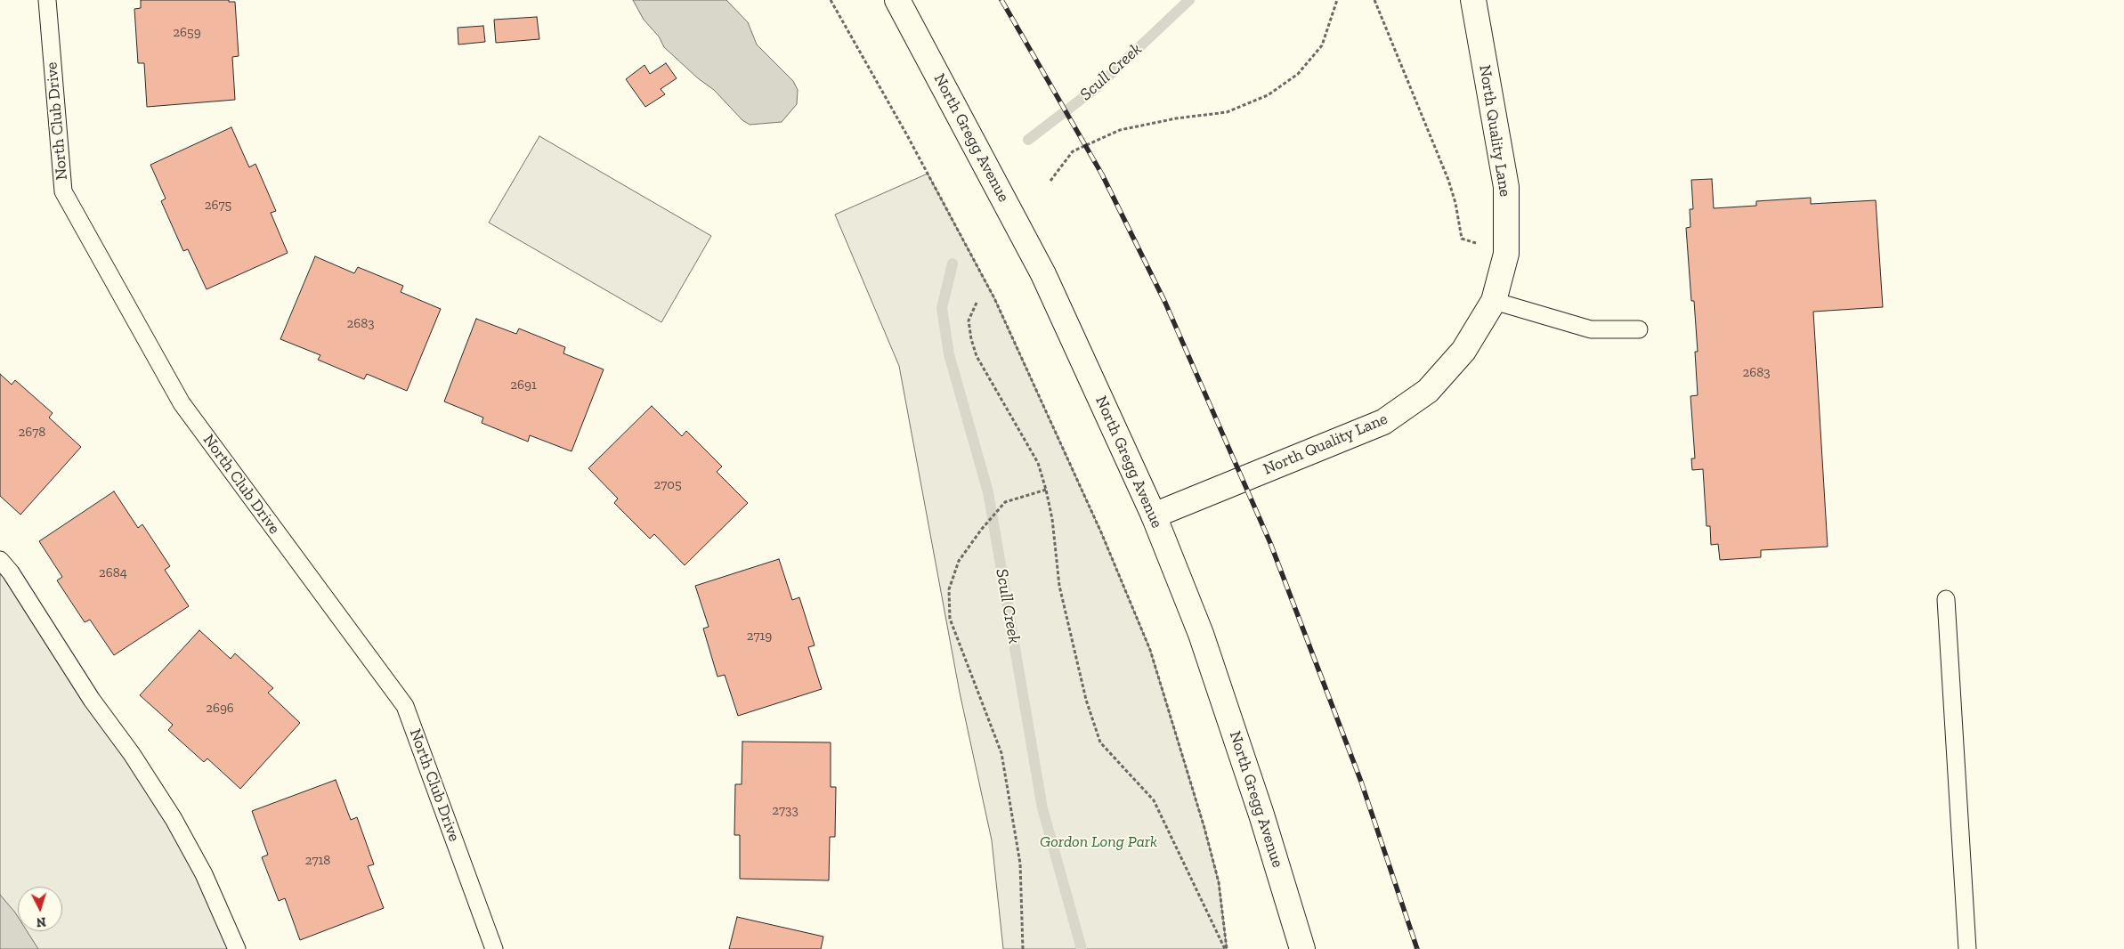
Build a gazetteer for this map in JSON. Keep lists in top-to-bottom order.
{
  "streets": {
    "main road": ["North Quality Lane", "North Gregg Avenue"],
    "lane": ["North Club Drive"]
  },
  "crossings": [
    ["North Quality Lane", "North Gregg Avenue"]
  ],
  "water": ["Scull Creek"],
  "parks": ["Gordon Long Park"],
  "house_numbers": [
    "2659",
    "2675",
    "2683",
    "2683",
    "2691",
    "2678",
    "2705",
    "2684",
    "2719",
    "2696",
    "2733",
    "2718"
  ],
  "north": "bottom"
}
